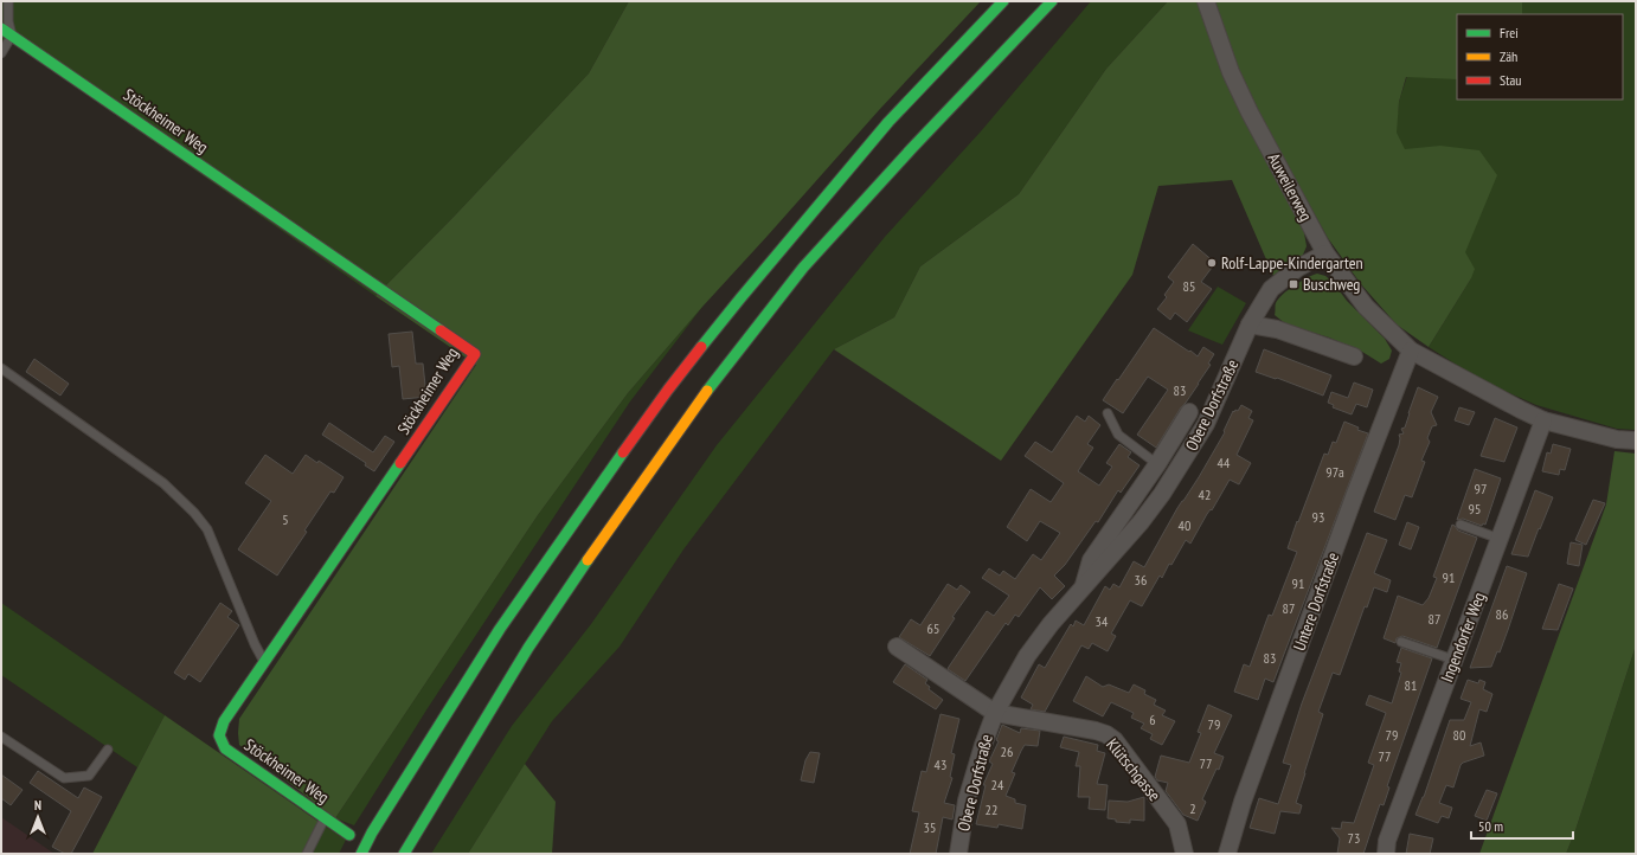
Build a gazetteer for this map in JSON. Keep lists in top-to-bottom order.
{
  "streets": {
    "main road": ["Stöckheimer Weg"],
    "street": [
      "Auweilerweg",
      "Obere Dorfstraße",
      "Untere Dorfstraße",
      "Ingendorfer Weg",
      "Klütschgasse"
    ]
  },
  "crossings": [
    ["Auweilerweg", "Obere Dorfstraße"],
    ["Auweilerweg", "Untere Dorfstraße"],
    ["Obere Dorfstraße", "Klütschgasse"]
  ],
  "places": {
    "other": ["Rolf-Lappe-Kindergarten"],
    "transit": ["Buschweg"]
  },
  "house_numbers": [
    "85",
    "83",
    "44",
    "97a",
    "97",
    "42",
    "95",
    "93",
    "5",
    "40",
    "91",
    "36",
    "91",
    "87",
    "86",
    "87",
    "34",
    "65",
    "83",
    "81",
    "6",
    "79",
    "79",
    "80",
    "26",
    "77",
    "77",
    "43",
    "24",
    "2",
    "22",
    "35",
    "73"
  ],
  "legend": ["Frei", "Zäh", "Stau"],
  "scale_bar": "50 m",
  "north": "top"
}
